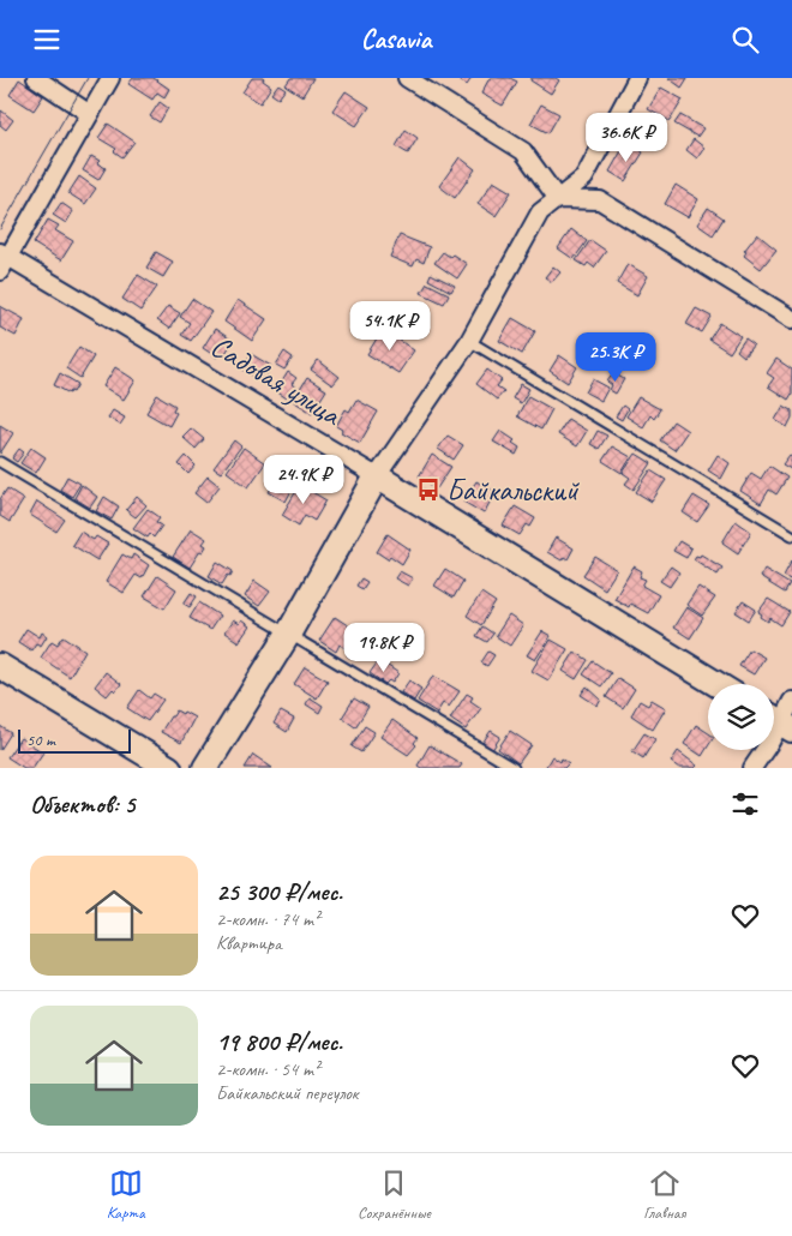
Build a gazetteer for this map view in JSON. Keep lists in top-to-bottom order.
{
  "streets": {
    "main road": ["Садовая улица"]
  },
  "places": {
    "bus stop": ["Байкальский"]
  },
  "scale_bar": "50 m",
  "page": {
    "header": "Casavia",
    "price": [
      "36.6K ₽",
      "54.1K ₽",
      "25.3K ₽",
      "24.9K ₽",
      "19.8K ₽"
    ],
    "scale": "50 m",
    "heading": "Объектов: 5",
    "list": [
      {
        "name": "25 300 ₽/мес.",
        "note": "2-комн. · 74 m² · Квартира"
      },
      {
        "name": "19 800 ₽/мес.",
        "note": "2-комн. · 54 m² · Байкальский переулок"
      }
    ],
    "tabs": ["Карта", "Сохранённые", "Главная"]
  }
}
